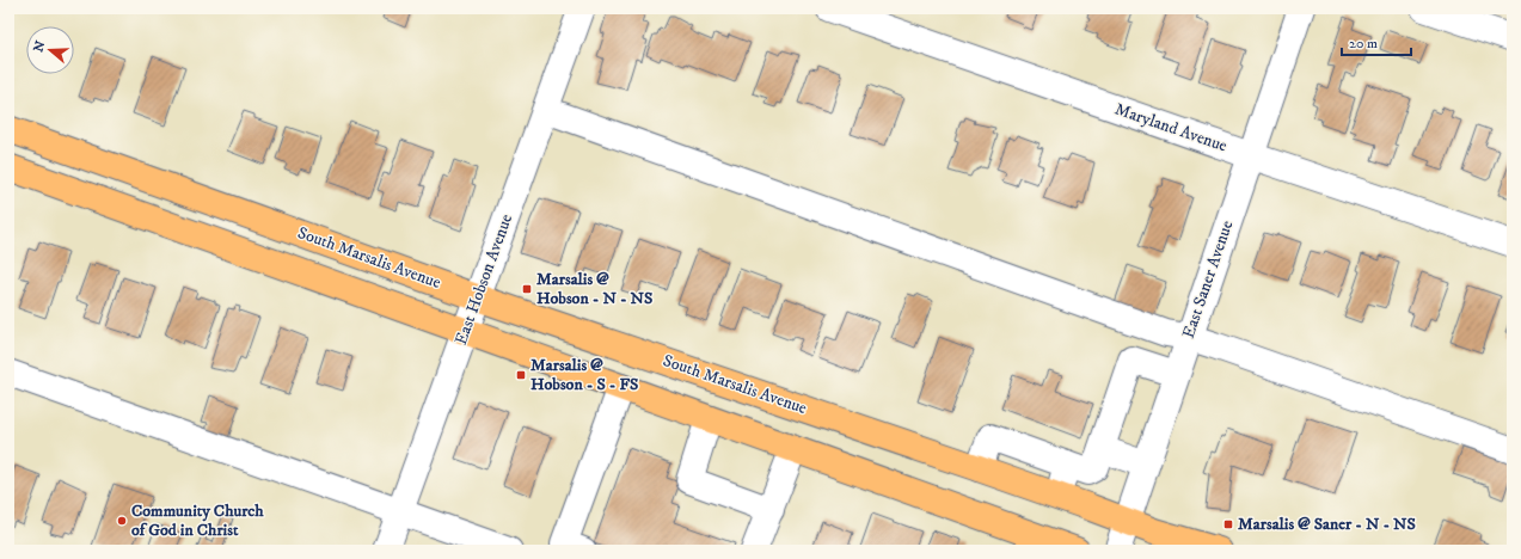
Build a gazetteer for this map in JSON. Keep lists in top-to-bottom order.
{
  "streets": {
    "main road": ["South Marsalis Avenue"],
    "street": ["Maryland Avenue", "East Hobson Avenue", "East Saner Avenue"]
  },
  "crossings": [
    ["Maryland Avenue", "East Saner Avenue"],
    ["South Marsalis Avenue", "East Hobson Avenue"],
    ["South Marsalis Avenue", "East Saner Avenue"]
  ],
  "places": {
    "transit": ["Marsalis @ Hobson - N - NS", "Marsalis @ Hobson - S - FS", "Marsalis @ Saner - N - NS"],
    "other": ["Community Church of God in Christ"]
  },
  "scale_bar": "20 m",
  "north": "left"
}
